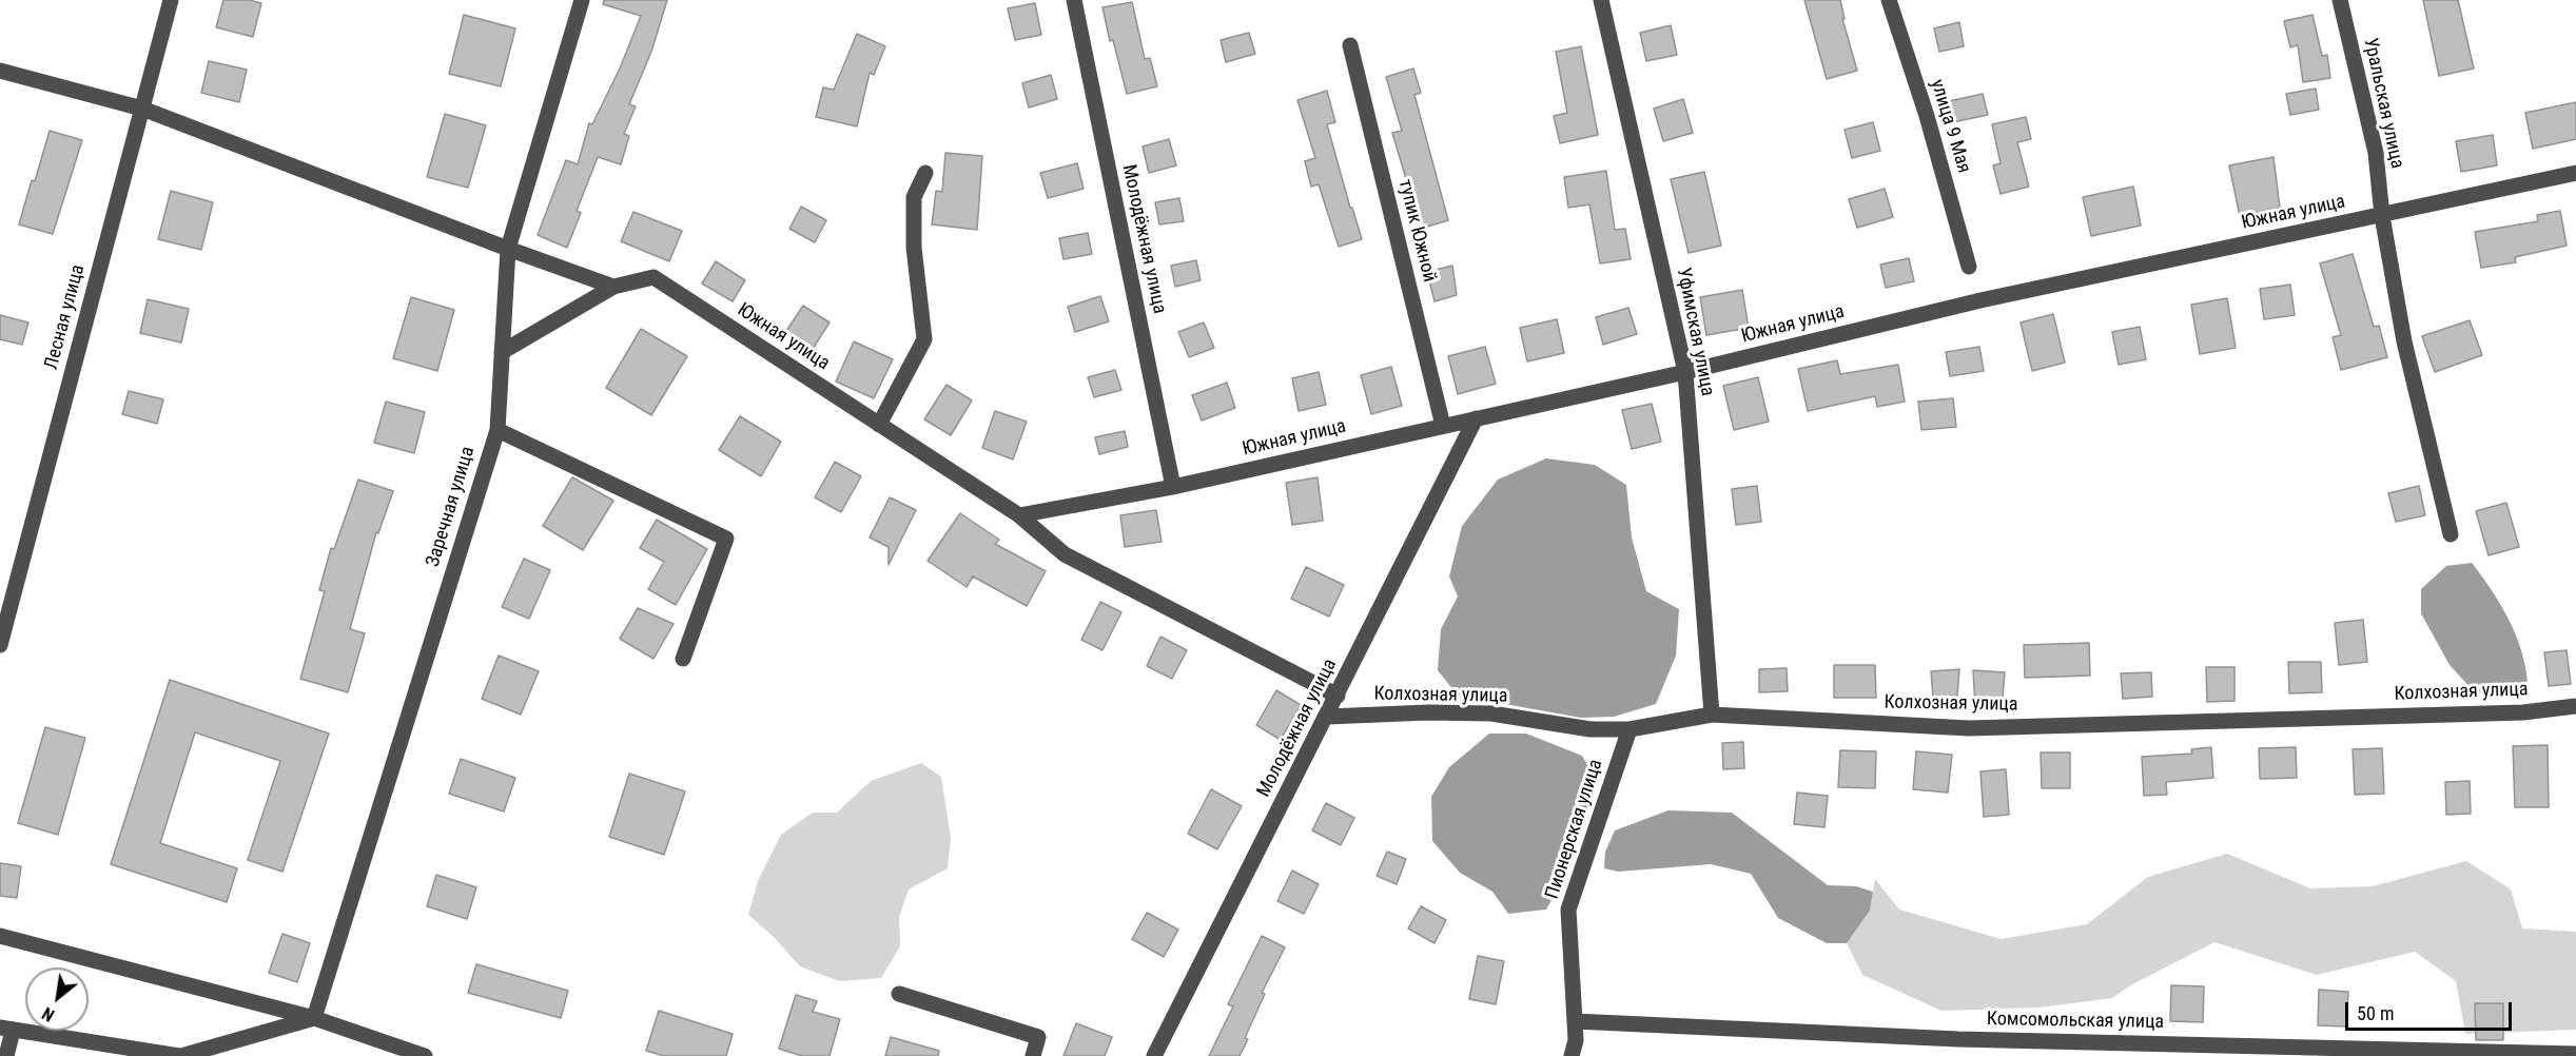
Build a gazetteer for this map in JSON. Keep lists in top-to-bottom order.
{
  "streets": {
    "street": [
      "Уральская улица",
      "улица 9 Мая",
      "Южная улица",
      "тупик Южной",
      "Молодёжная улица",
      "Лесная улица",
      "Уфимская улица",
      "Заречная улица",
      "Колхозная улица",
      "Пионерская улица",
      "Комсомольская улица"
    ]
  },
  "crossings": [
    ["Уральская улица", "Южная улица"],
    ["Южная улица", "тупик Южной"],
    ["Южная улица", "Молодёжная улица"],
    ["Южная улица", "Уфимская улица"],
    ["Южная улица", "Заречная улица"],
    ["Молодёжная улица", "Колхозная улица"],
    ["Уфимская улица", "Колхозная улица"],
    ["Колхозная улица", "Пионерская улица"],
    ["Пионерская улица", "Комсомольская улица"]
  ],
  "scale_bar": "50 m",
  "north": "bottom left"
}
